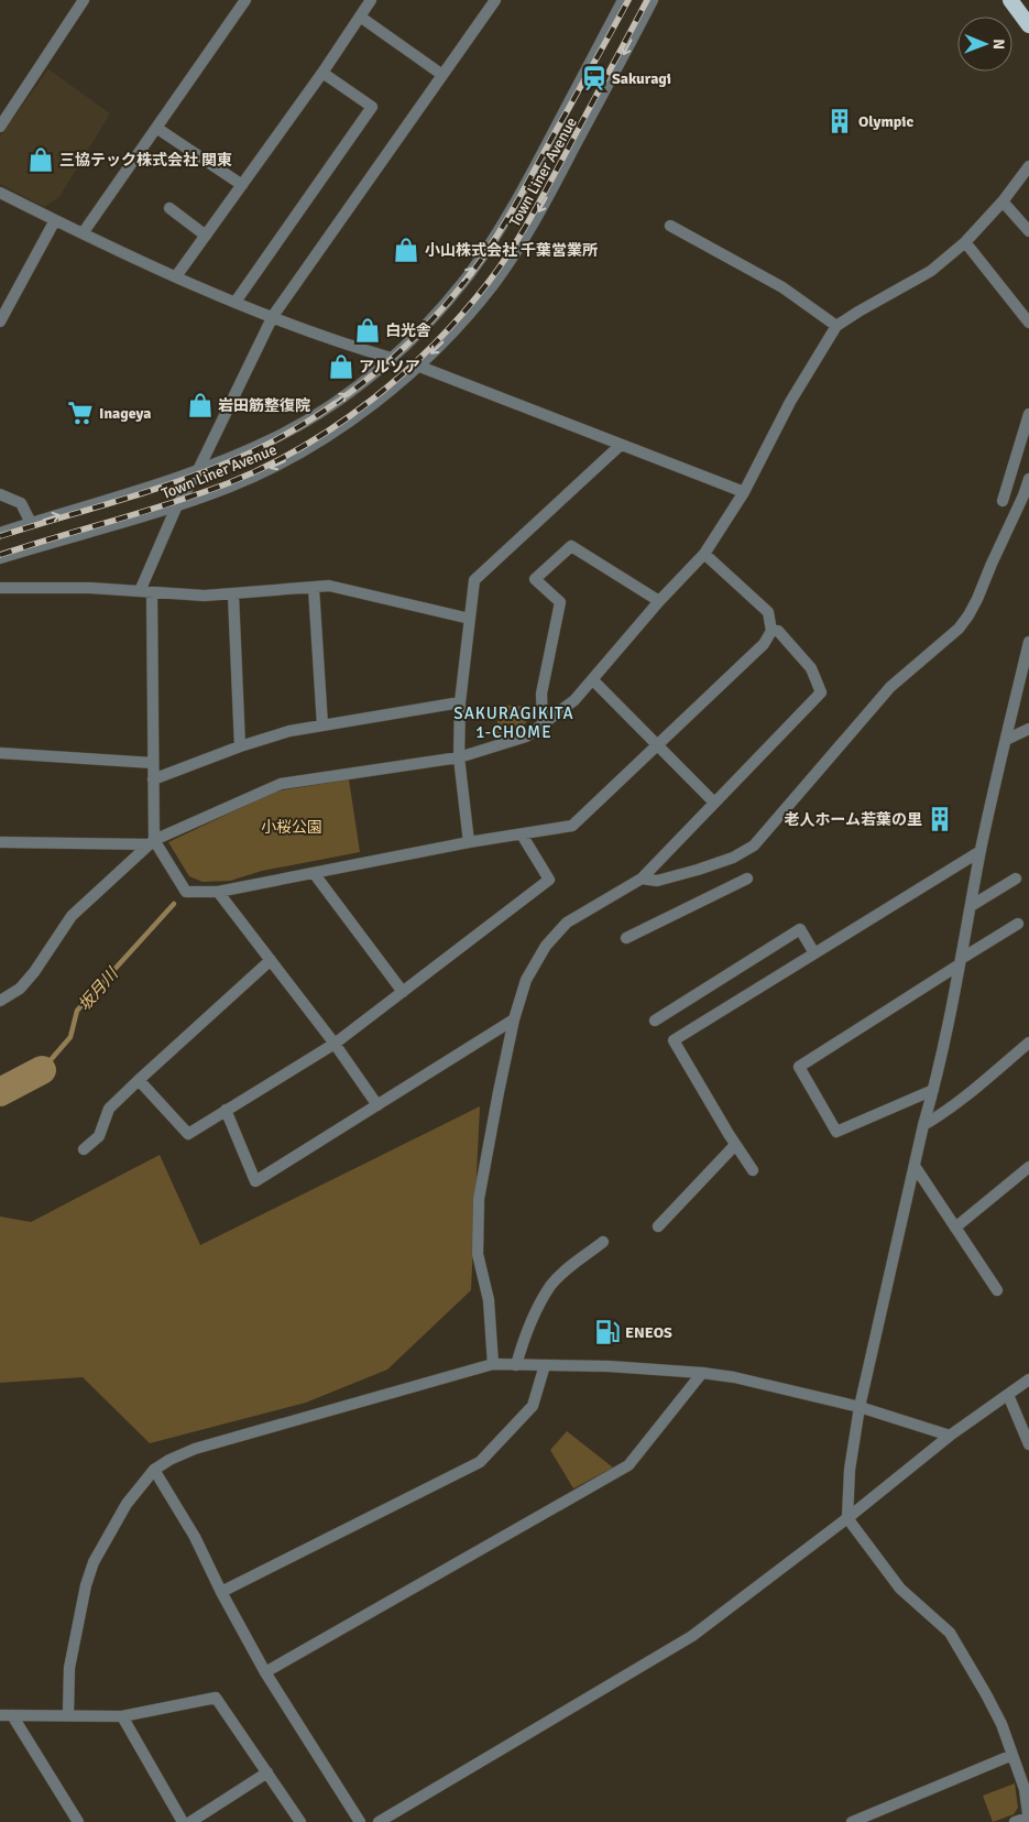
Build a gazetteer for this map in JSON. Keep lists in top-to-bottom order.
{
  "streets": {
    "street": ["Town Liner Avenue"]
  },
  "districts": ["SAKURAGIKITA 1-CHOME"],
  "water": ["坂月川"],
  "parks": ["小桜公園"],
  "places": {
    "station": ["Sakuragi"],
    "building": ["Olympic", "老人ホーム若葉の里"],
    "shop": [
      "三協テック株式会社 関東",
      "小山株式会社 千葉営業所",
      "白光舎",
      "アルソア",
      "岩田筋整復院"
    ],
    "supermarket": ["Inageya"],
    "fuel station": ["ENEOS"]
  },
  "north": "right"
}
